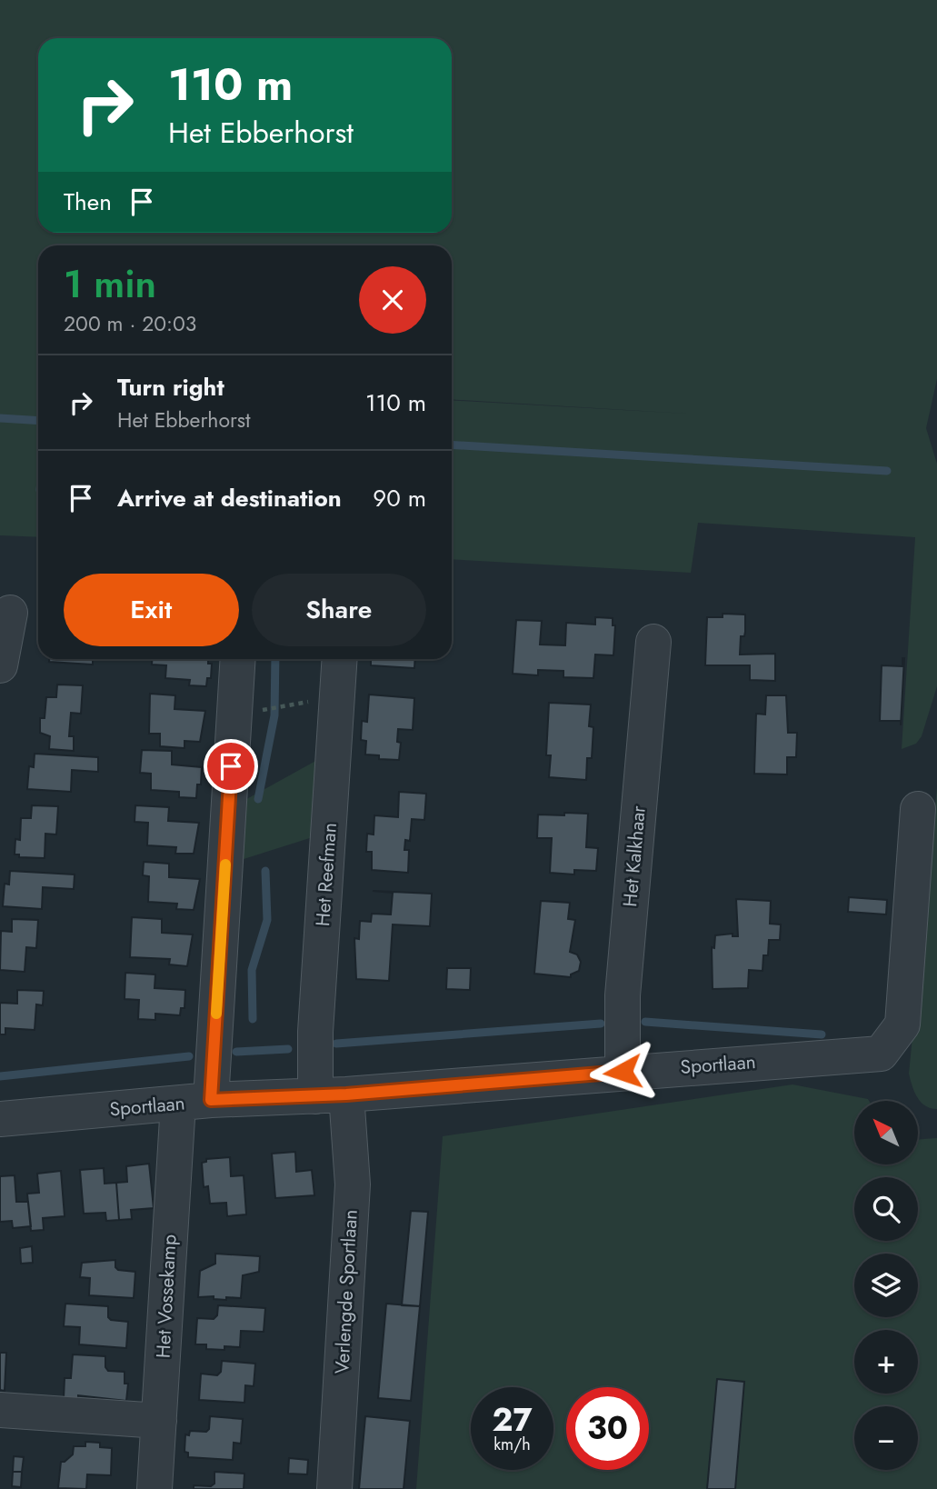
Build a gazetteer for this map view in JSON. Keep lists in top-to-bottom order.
{
  "streets": {
    "street": [
      "Het Kalkhaar",
      "Het Reefman",
      "Sportlaan",
      "Verlengde Sportlaan",
      "Het Vossekamp"
    ]
  },
  "crossings": [
    ["Het Kalkhaar", "Sportlaan"],
    ["Het Reefman", "Sportlaan"],
    ["Het Reefman", "Verlengde Sportlaan"],
    ["Sportlaan", "Verlengde Sportlaan"],
    ["Sportlaan", "Het Vossekamp"]
  ],
  "north": "top left",
  "page": {
    "turn": ["110 m", "Het Ebberhorst"],
    "then": "Then",
    "heading": ["1 min", "200 m · 20:03"],
    "list": [
      {
        "name": "Turn right",
        "note": "Het Ebberhorst",
        "value": "110 m"
      },
      {
        "name": "Arrive at destination",
        "value": "90 m"
      }
    ],
    "buttons": ["Exit", "Share"],
    "map_buttons": ["+", "−"],
    "speed": "27 km/h",
    "limit": "30"
  }
}
